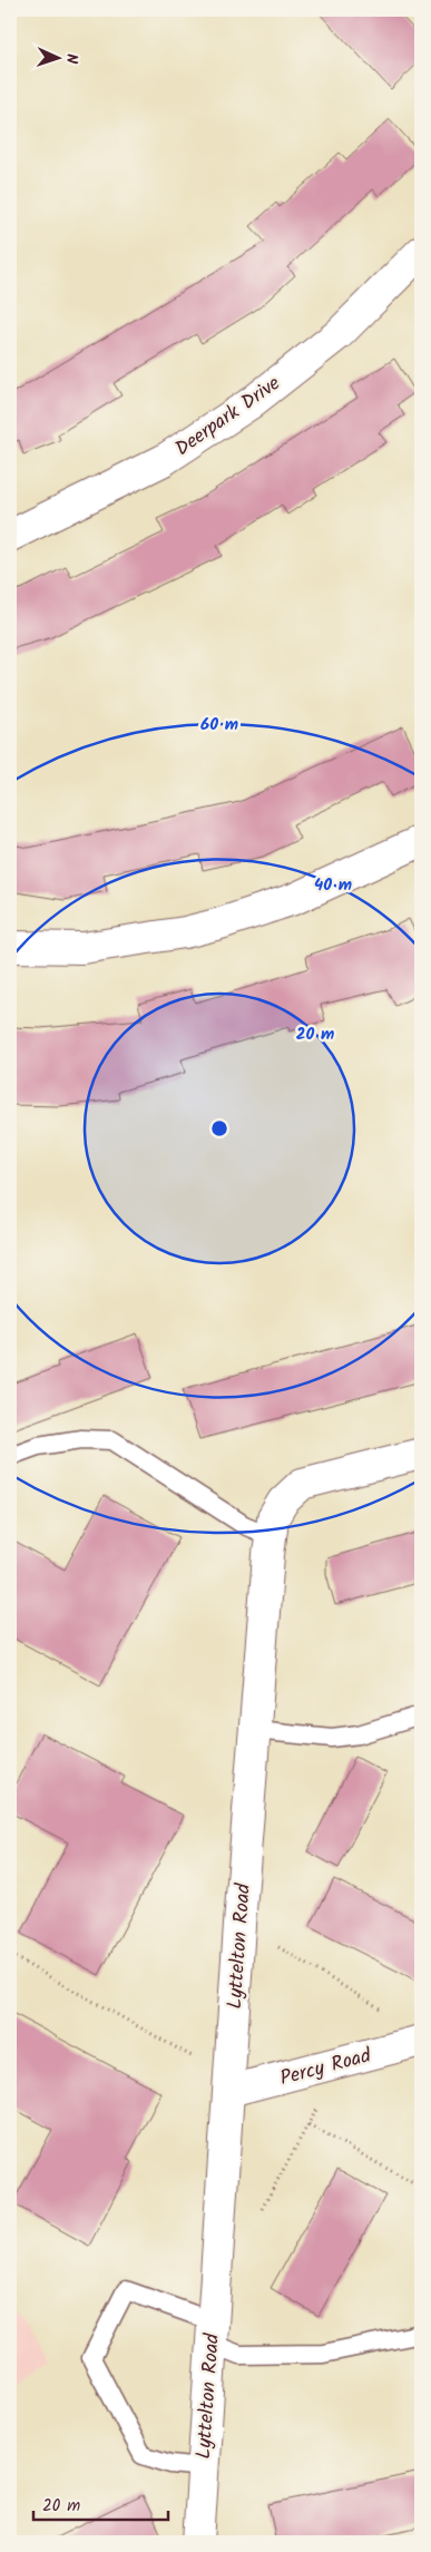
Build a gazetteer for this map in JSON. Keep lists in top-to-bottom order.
{
  "streets": {
    "street": ["Deerpark Drive", "Lyttelton Road", "Percy Road"]
  },
  "crossings": [
    ["Lyttelton Road", "Percy Road"]
  ],
  "scale_bar": "20 m",
  "north": "right",
  "rings": ["60 m", "40 m", "20 m"]
}
